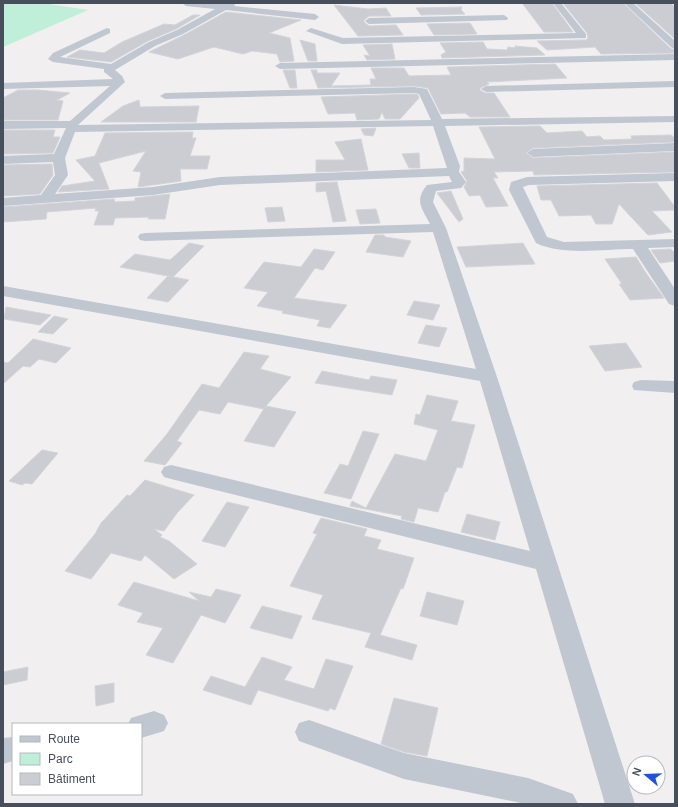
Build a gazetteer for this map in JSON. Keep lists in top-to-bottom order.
{
  "legend": ["Route", "Parc", "Bâtiment"],
  "north": "left"
}
